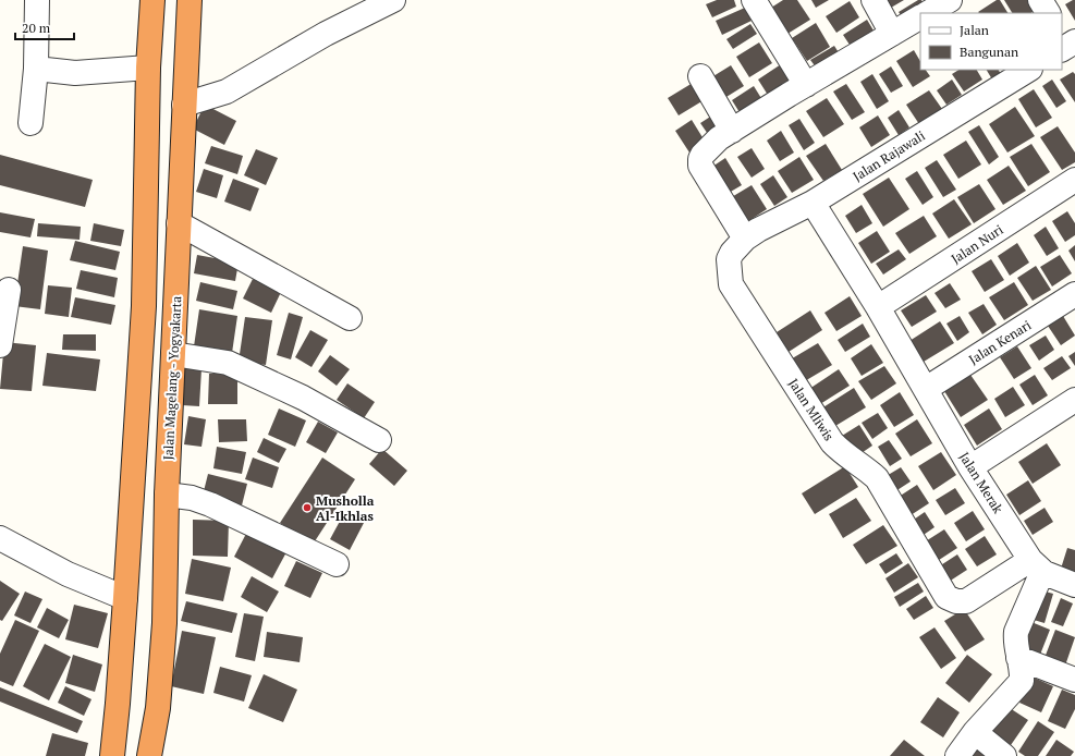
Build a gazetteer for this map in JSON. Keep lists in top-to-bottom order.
{
  "streets": {
    "highway": ["Jalan Magelang - Yogyakarta"],
    "street": [
      "Jalan Rajawali",
      "Jalan Nuri",
      "Jalan Kenari",
      "Jalan Mliwis",
      "Jalan Merak"
    ]
  },
  "crossings": [
    ["Jalan Rajawali", "Jalan Mliwis"],
    ["Jalan Rajawali", "Jalan Merak"],
    ["Jalan Nuri", "Jalan Merak"],
    ["Jalan Kenari", "Jalan Merak"],
    ["Jalan Mliwis", "Jalan Merak"]
  ],
  "places": ["Musholla Al-Ikhlas"],
  "legend": ["Jalan", "Bangunan"],
  "scale_bar": "20 m"
}
